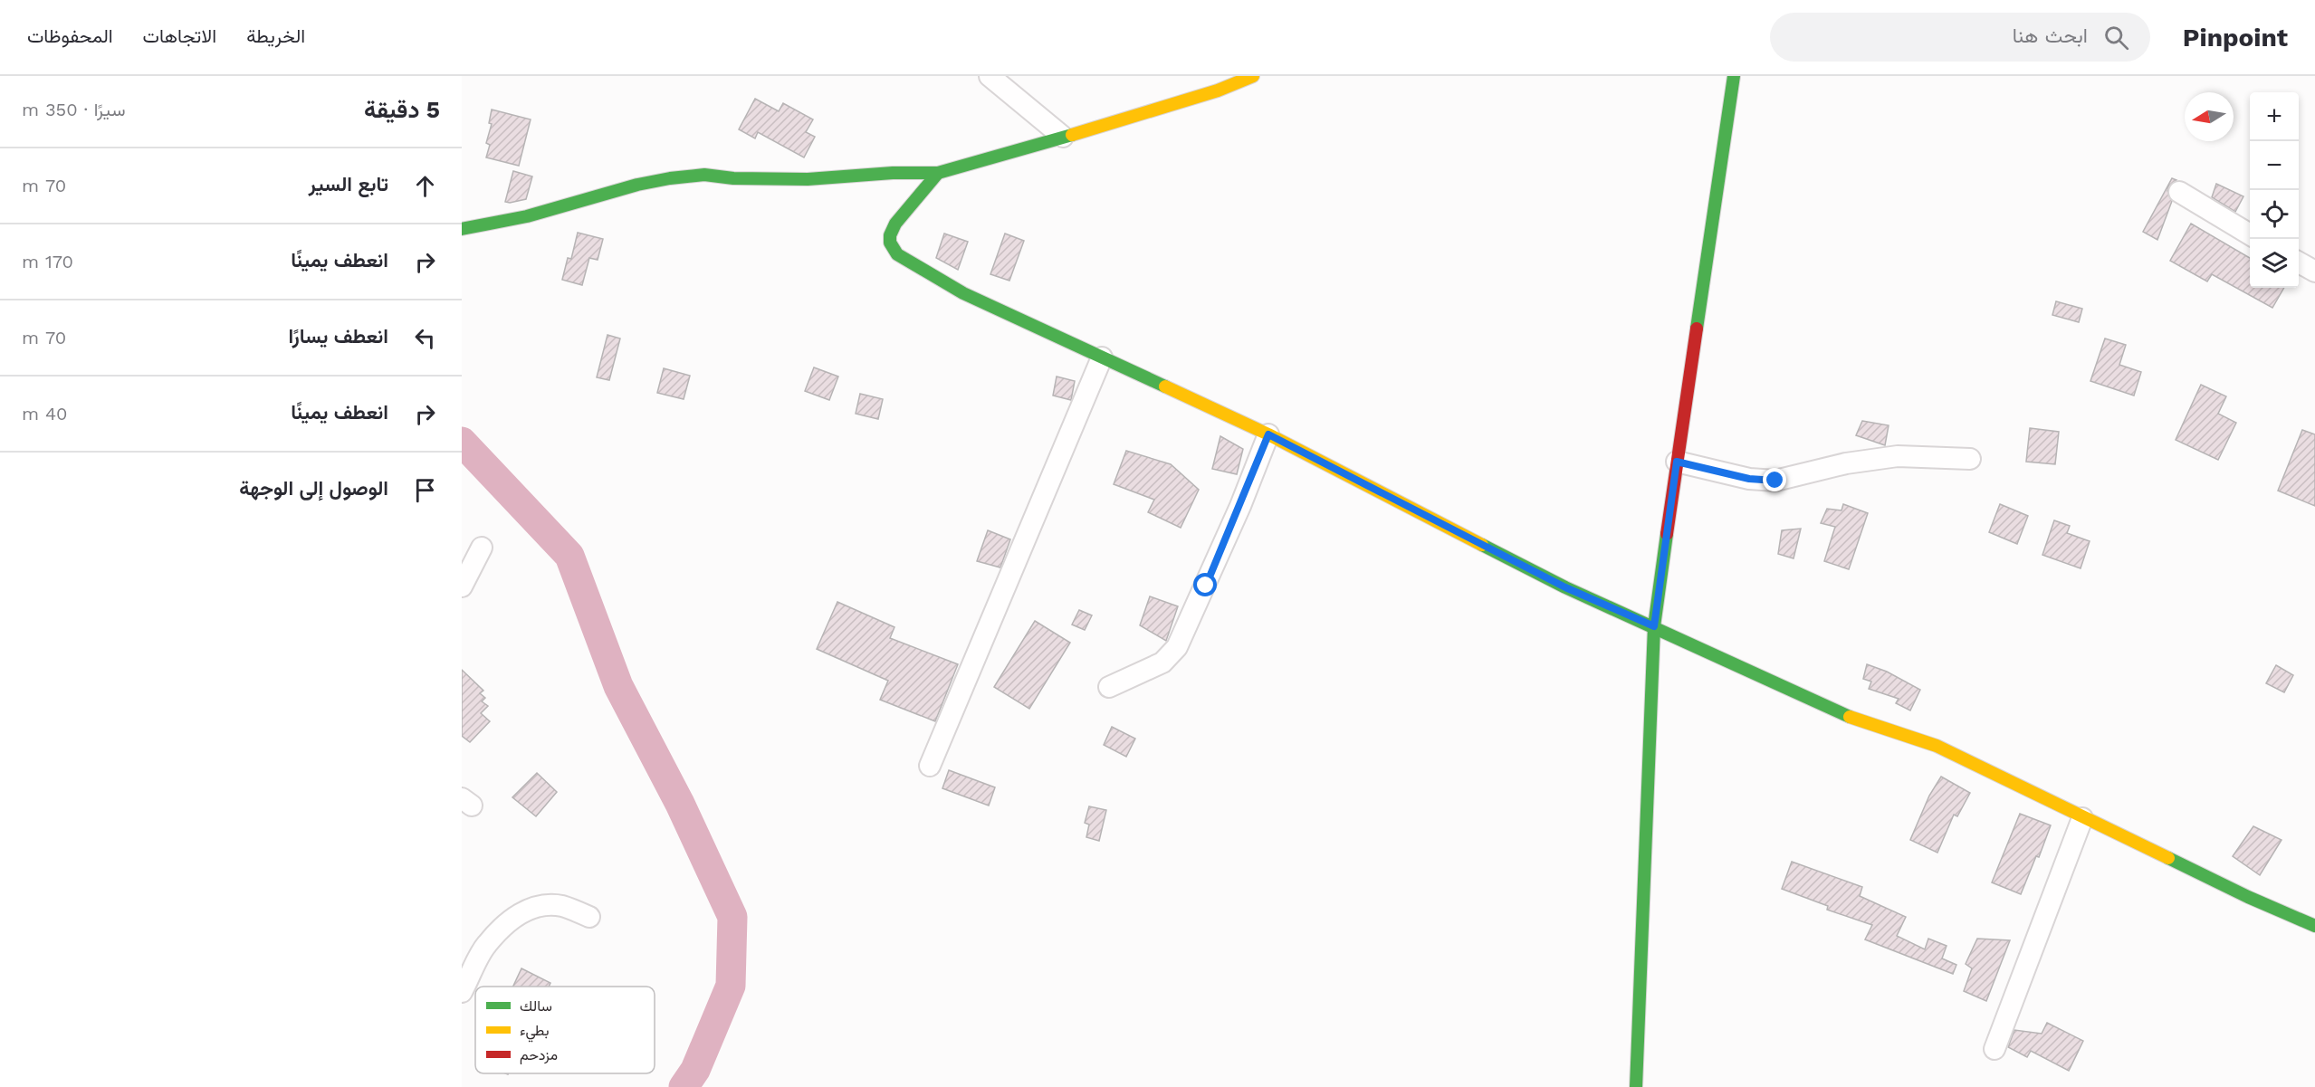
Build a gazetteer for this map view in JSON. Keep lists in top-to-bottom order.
{
  "legend": ["سالك", "بطيء", "مزدحم"],
  "north": "left",
  "page": {
    "header": "Pinpoint",
    "search": "ابحث هنا",
    "nav": ["الخريطة", "الاتجاهات", "المحفوظات"],
    "heading": ["5 دقيقة", "سيرًا · 350 m"],
    "map_buttons": ["+", "−"],
    "list": [
      ["تابع السير", "70 m"],
      ["انعطف يمينًا", "170 m"],
      ["انعطف يسارًا", "70 m"],
      ["انعطف يمينًا", "40 m"],
      "الوصول إلى الوجهة"
    ]
  }
}
